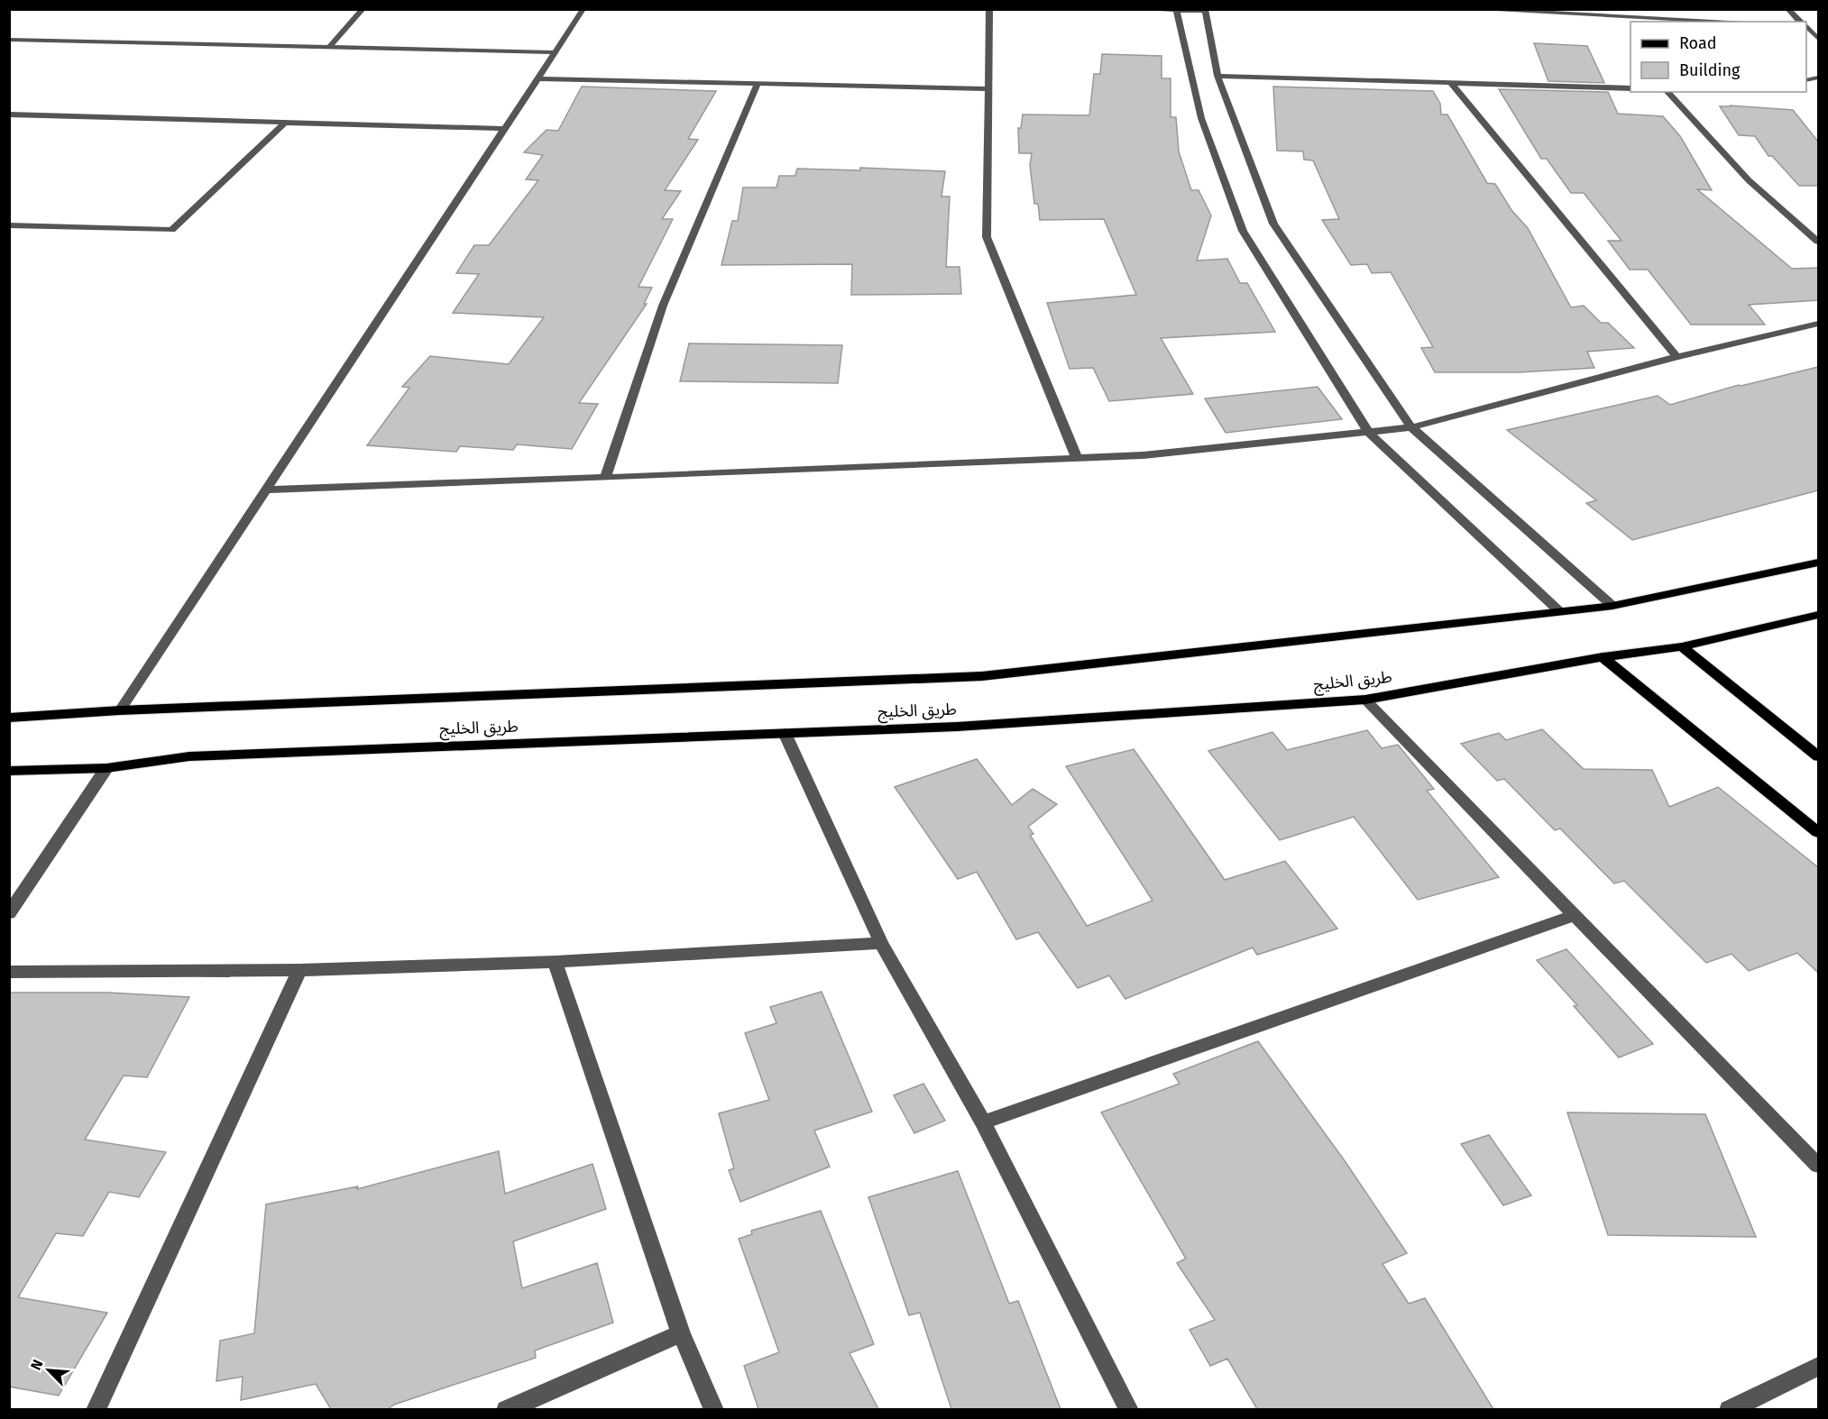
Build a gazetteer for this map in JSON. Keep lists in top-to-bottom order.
{
  "streets": {
    "main road": ["طريق الخليج"]
  },
  "legend": ["Road", "Building"],
  "north": "top left"
}
